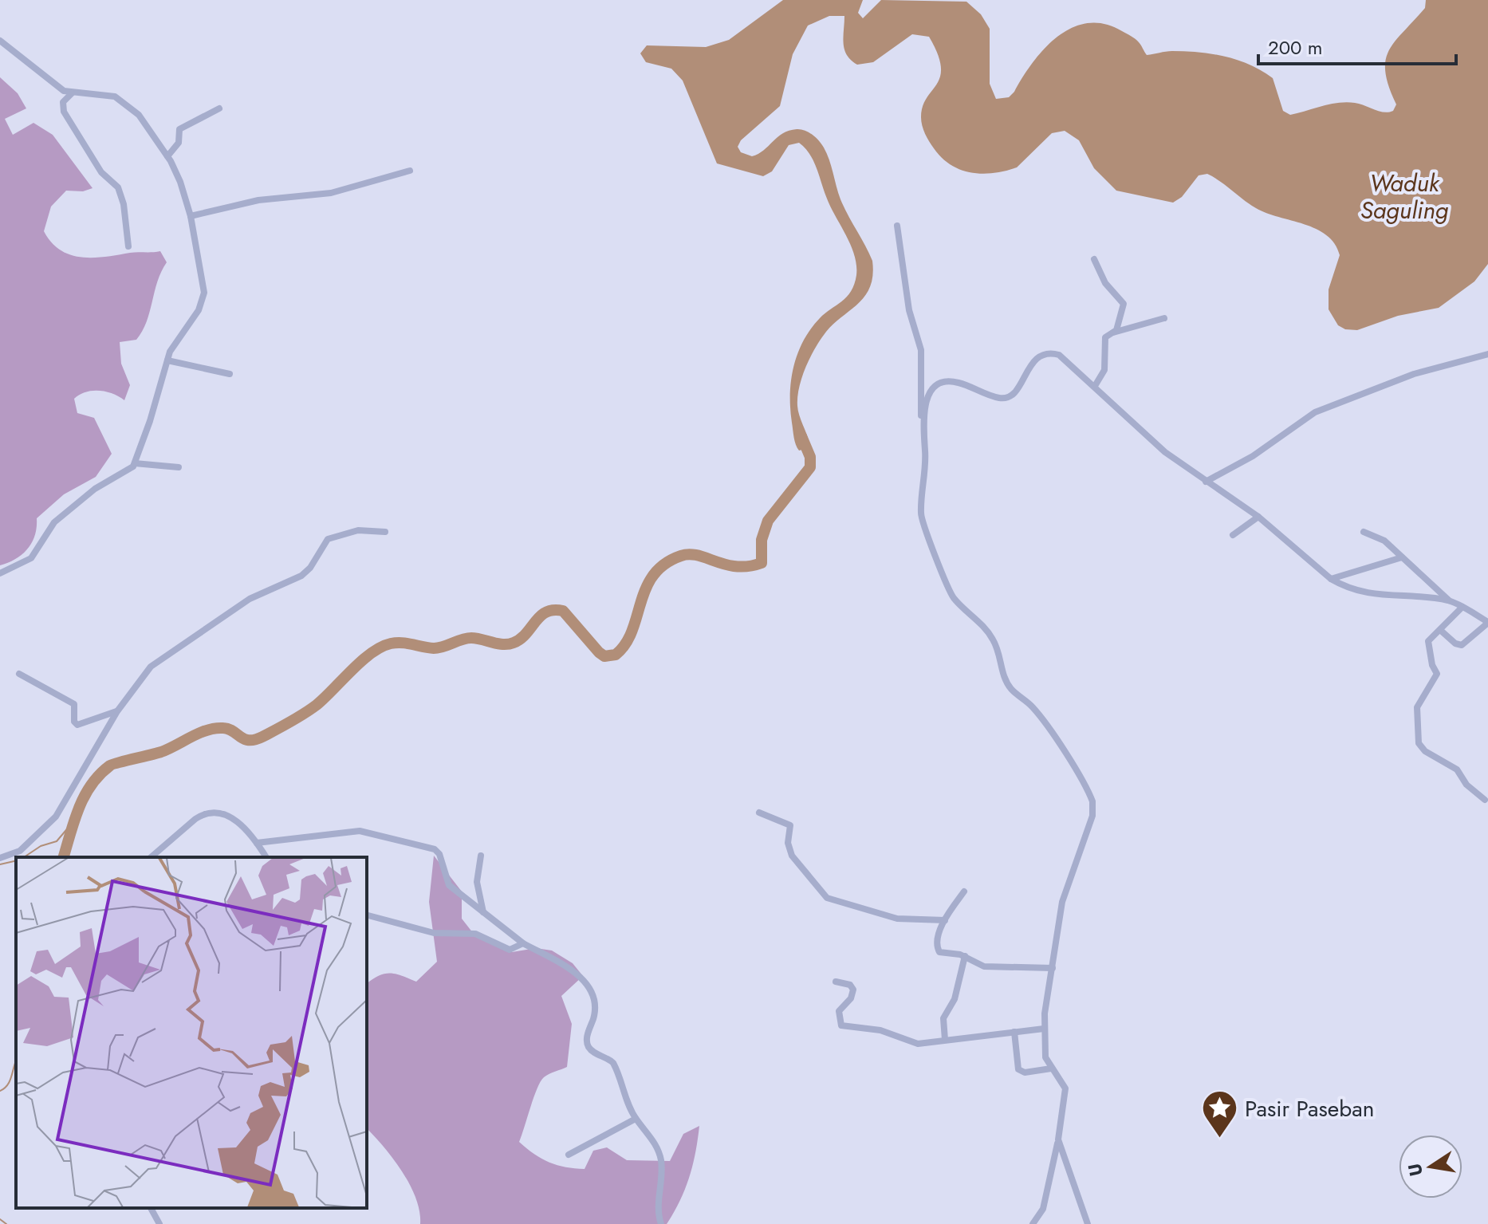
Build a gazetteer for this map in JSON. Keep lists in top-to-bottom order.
{
  "water": ["Waduk Saguling"],
  "places": {
    "place": ["Pasir Paseban"]
  },
  "scale_bar": "200 m",
  "north": "left"
}
